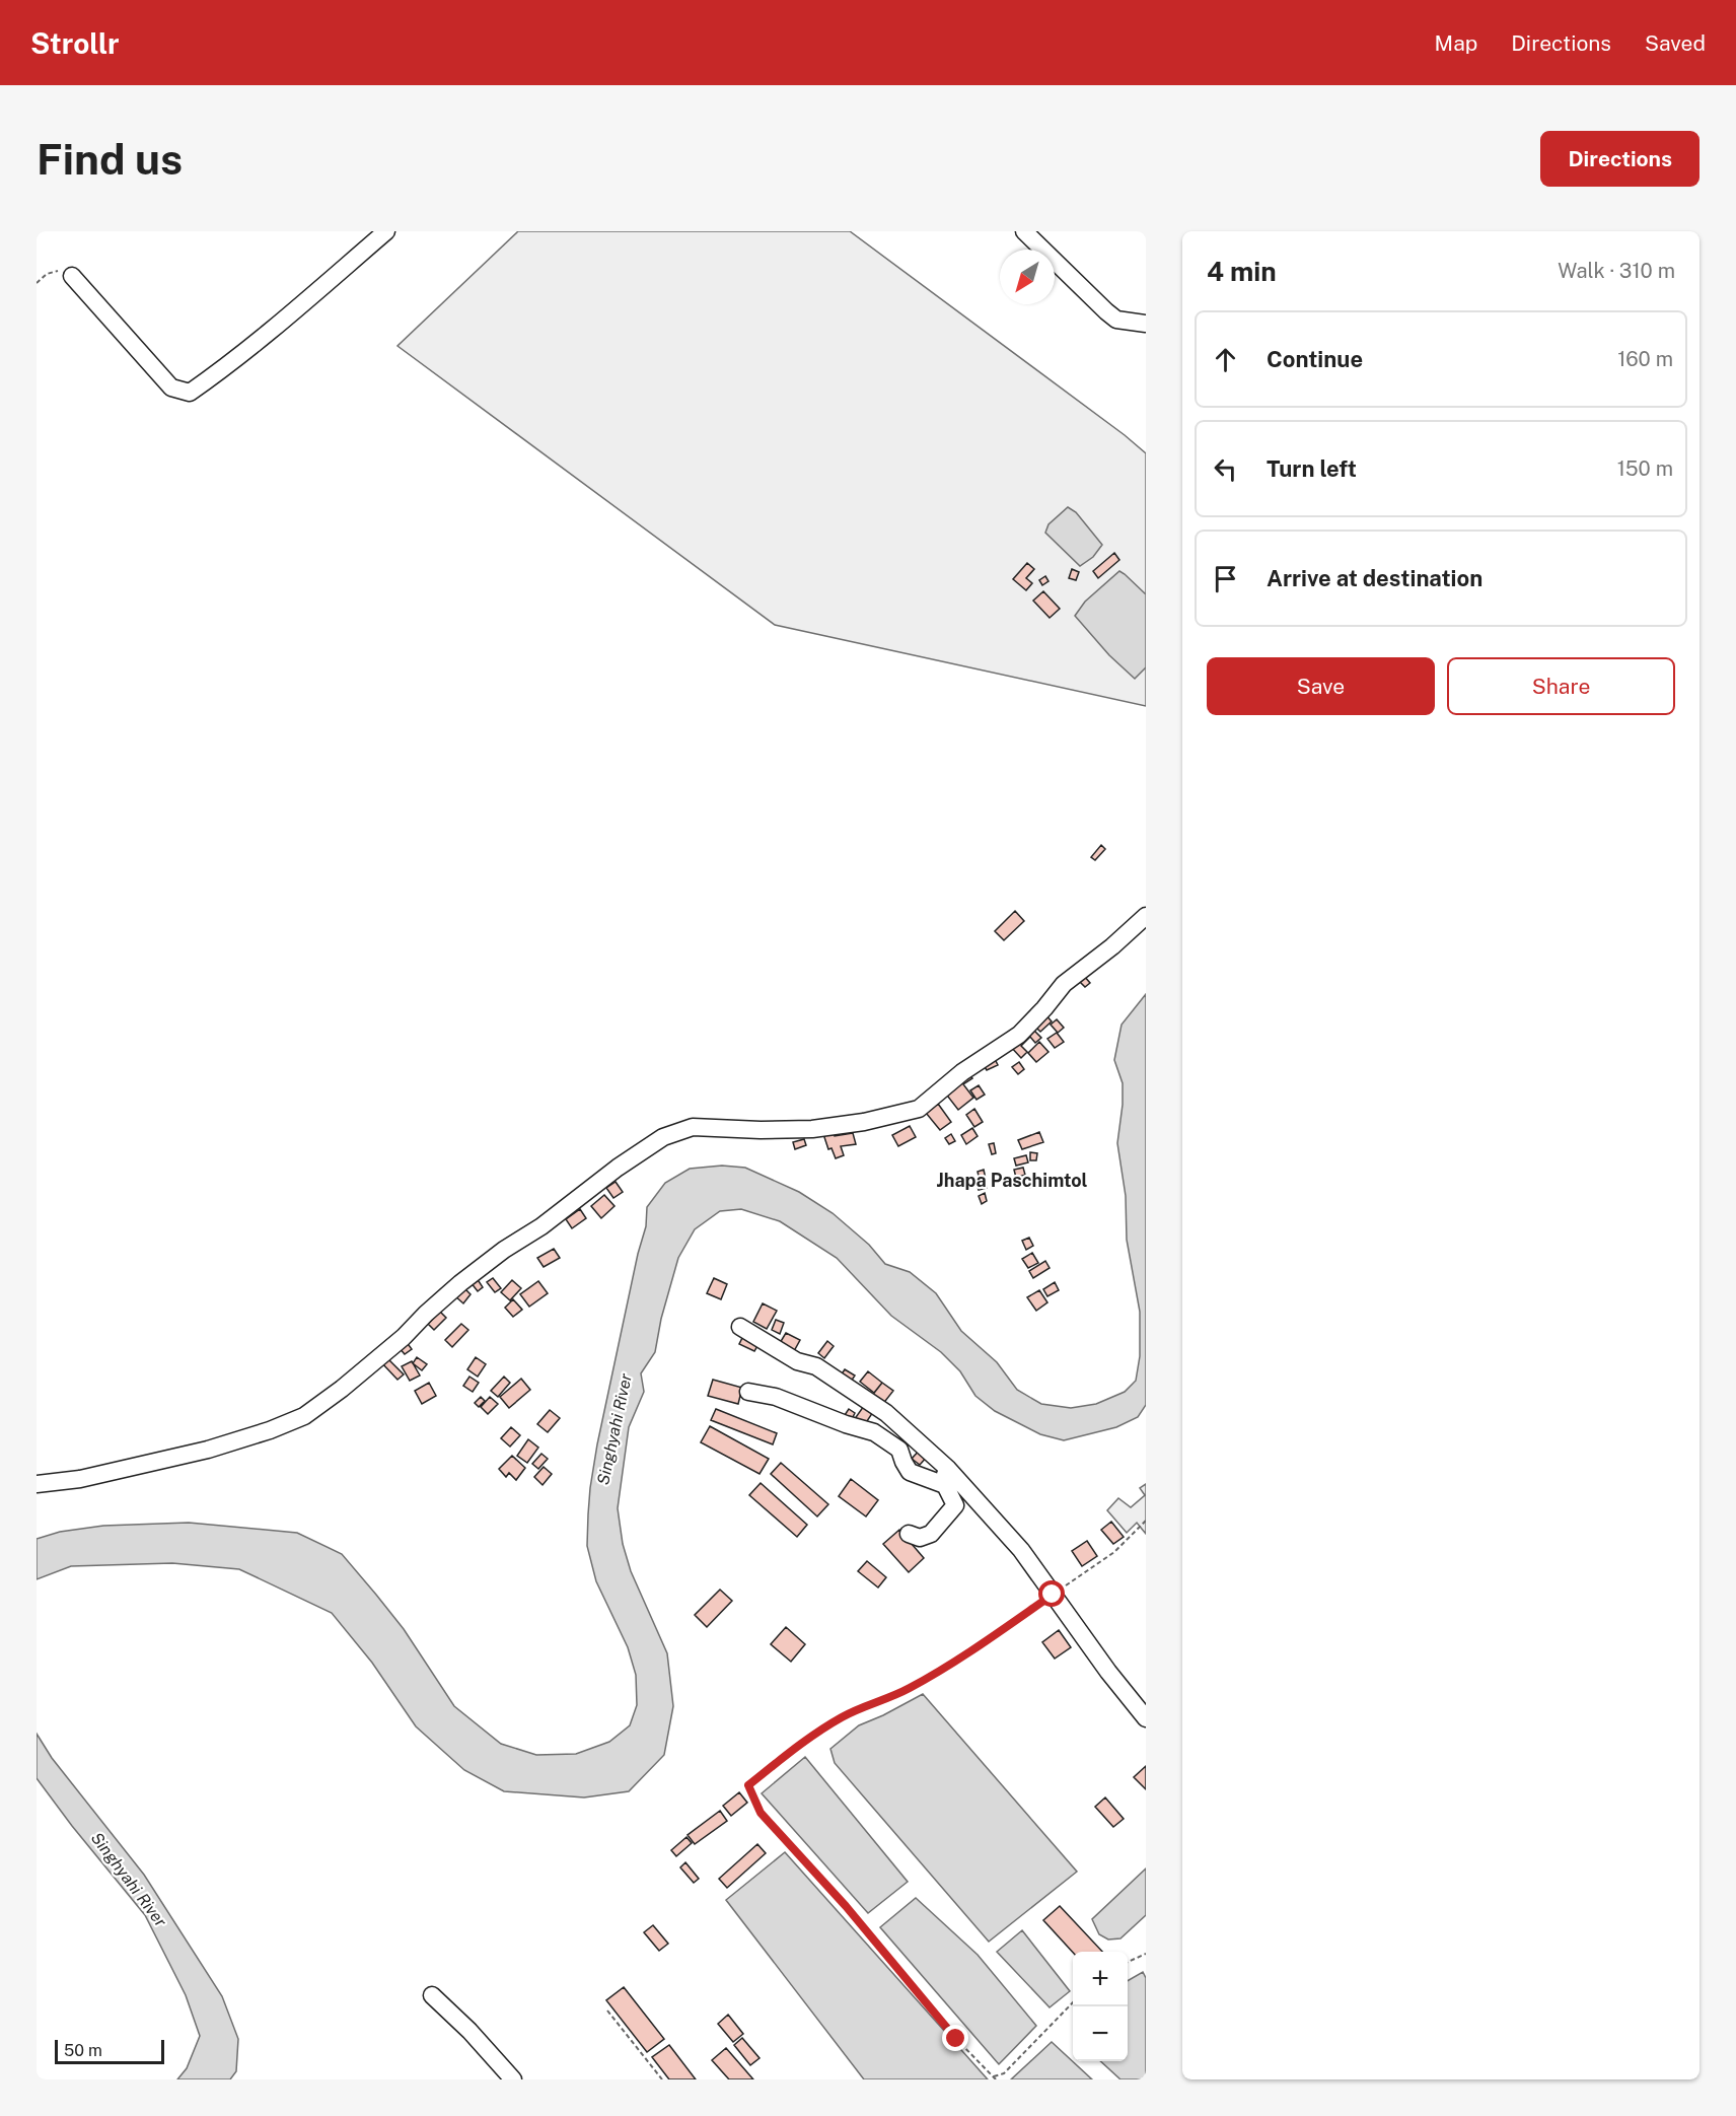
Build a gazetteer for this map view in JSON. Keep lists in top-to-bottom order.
{
  "districts": ["Jhapa Paschimtol"],
  "water": ["Singhyahi River"],
  "scale_bar": "50 m",
  "north": "bottom left",
  "page": {
    "header": "Strollr",
    "nav": ["Map", "Directions", "Saved"],
    "buttons": [
      "Directions",
      ["Save", "Share"]
    ],
    "title": "Find us",
    "heading": ["4 min", "Walk · 310 m"],
    "list": [
      ["Continue", "160 m"],
      ["Turn left", "150 m"],
      "Arrive at destination"
    ],
    "map_buttons": ["+", "−"],
    "scale": "50 m"
  }
}
